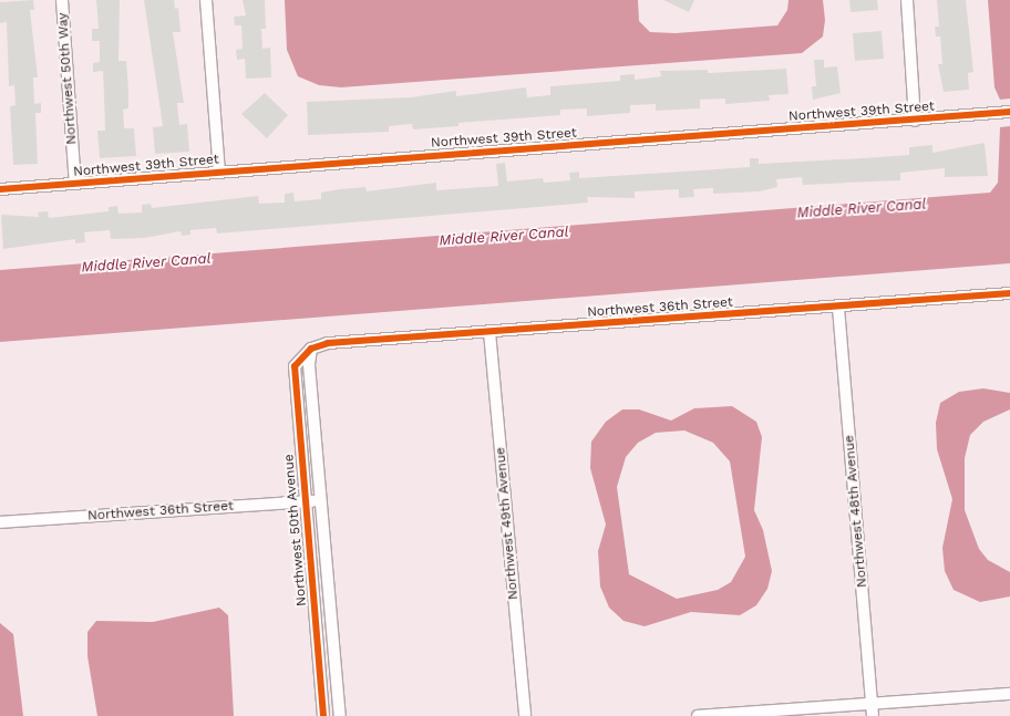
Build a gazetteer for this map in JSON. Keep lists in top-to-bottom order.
{
  "streets": {
    "street": [
      "Northwest 50th Way",
      "Northwest 39th Street",
      "Northwest 36th Street",
      "Northwest 48th Avenue",
      "Northwest 49th Avenue",
      "Northwest 50th Avenue"
    ]
  },
  "crossings": [
    ["Northwest 50th Way", "Northwest 39th Street"],
    ["Northwest 36th Street", "Northwest 48th Avenue"],
    ["Northwest 36th Street", "Northwest 49th Avenue"],
    ["Northwest 36th Street", "Northwest 50th Avenue"]
  ],
  "water": ["Middle River Canal"]
}
